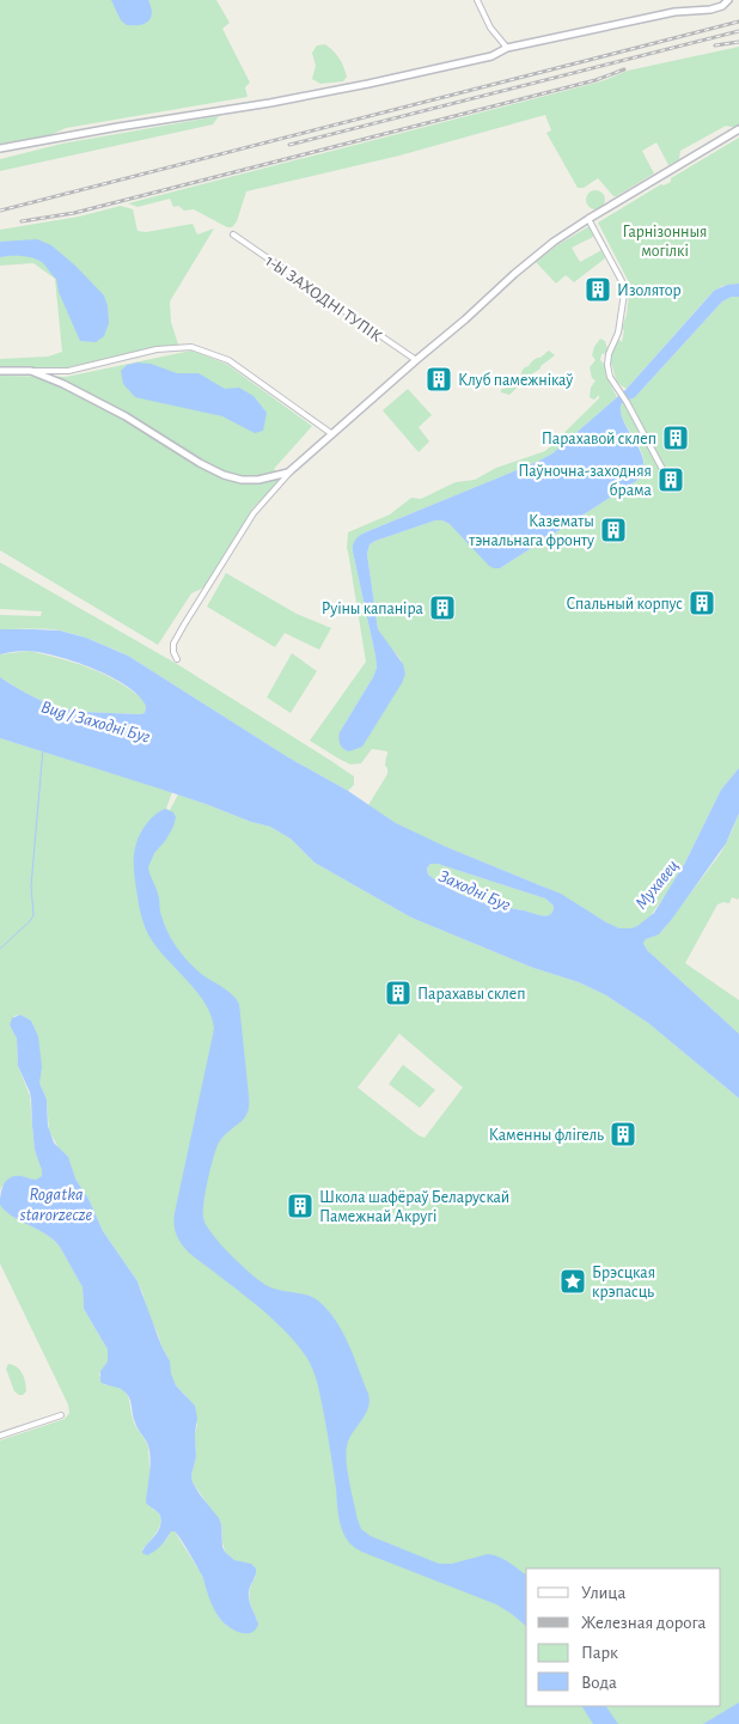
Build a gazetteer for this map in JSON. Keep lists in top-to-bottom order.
{
  "streets": {
    "street": ["1-Ы ЗАХОДНІ ТУПІК"]
  },
  "water": [
    "Bug / Заходні Буг",
    "Мухавец",
    "Заходні Буг",
    "Rogatka starorzecze"
  ],
  "parks": ["Гарнізонныя могілкі"],
  "places": {
    "building": [
      "Изолятор",
      "Клуб памежнікаў",
      "Парахавой склеп",
      "Паўночна-заходняя брама",
      "Казематы тэнальнага фронту",
      "Спальный корпус",
      "Руіны капаніра",
      "Парахавы склеп",
      "Каменны флігель",
      "Школа шафёраў Беларускай Памежнай Акругі"
    ],
    "place": ["Брэсцкая крэпасць"]
  },
  "legend": [
    "Улица",
    "Железная дорога",
    "Парк",
    "Вода"
  ]
}
